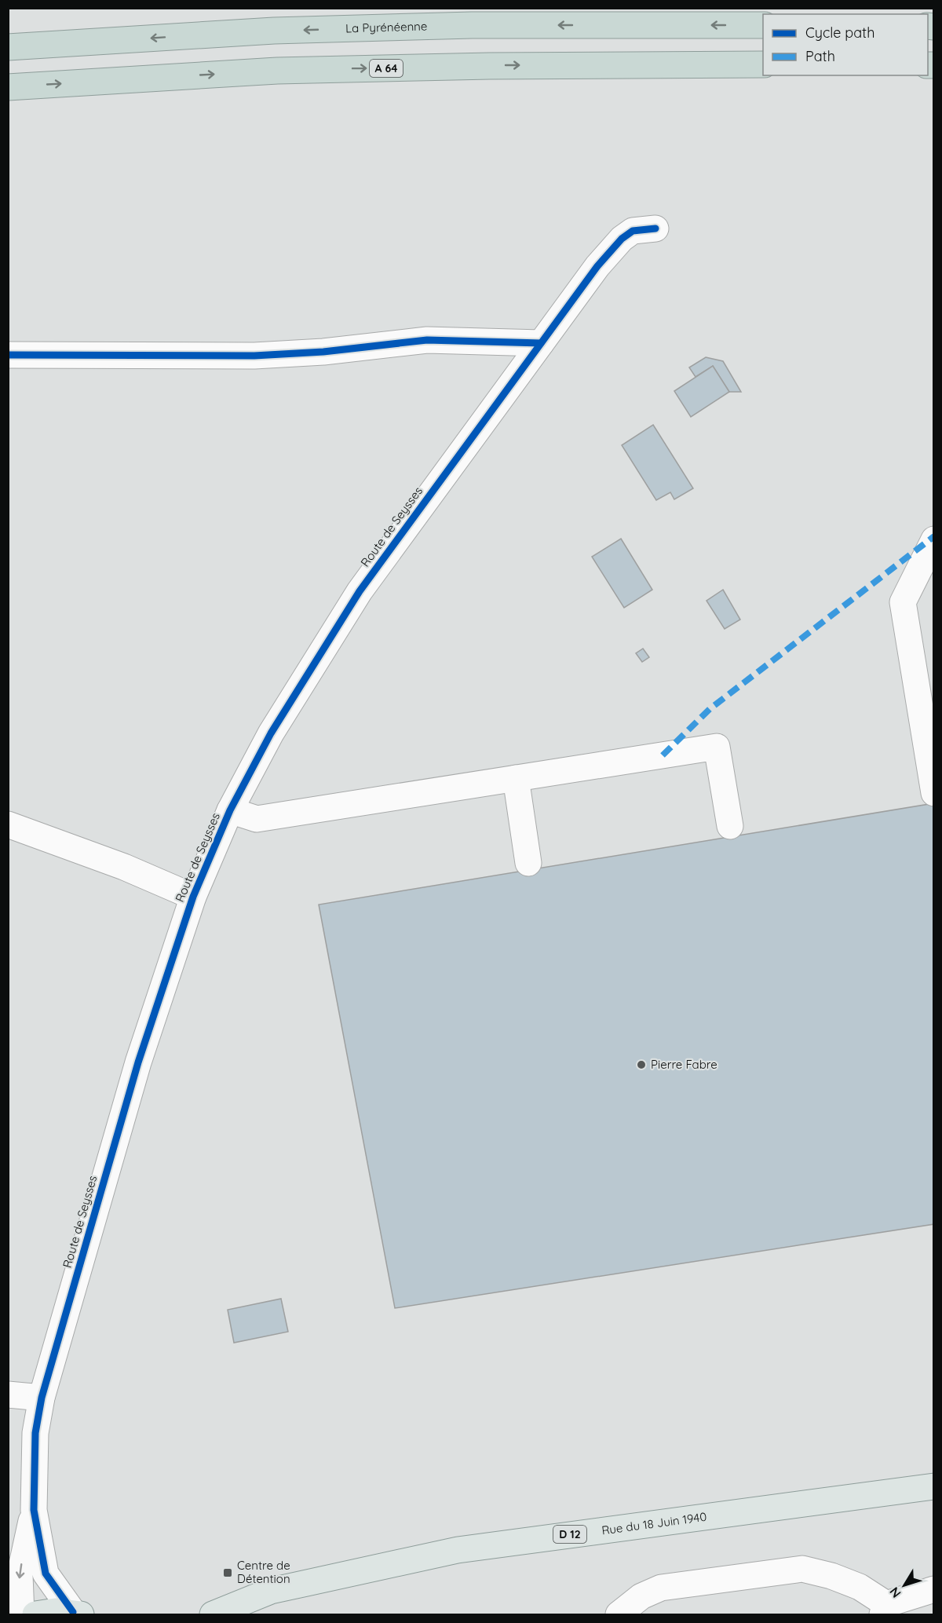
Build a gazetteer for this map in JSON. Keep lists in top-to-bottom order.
{
  "streets": {
    "highway": ["La Pyrénéenne", "A 64"],
    "main road": ["Rue du 18 Juin 1940", "D 12"],
    "street": ["Route de Seysses"]
  },
  "places": {
    "other": ["Pierre Fabre"],
    "transit": ["Centre de Détention"]
  },
  "legend": ["Cycle path", "Path"],
  "north": "bottom left"
}
